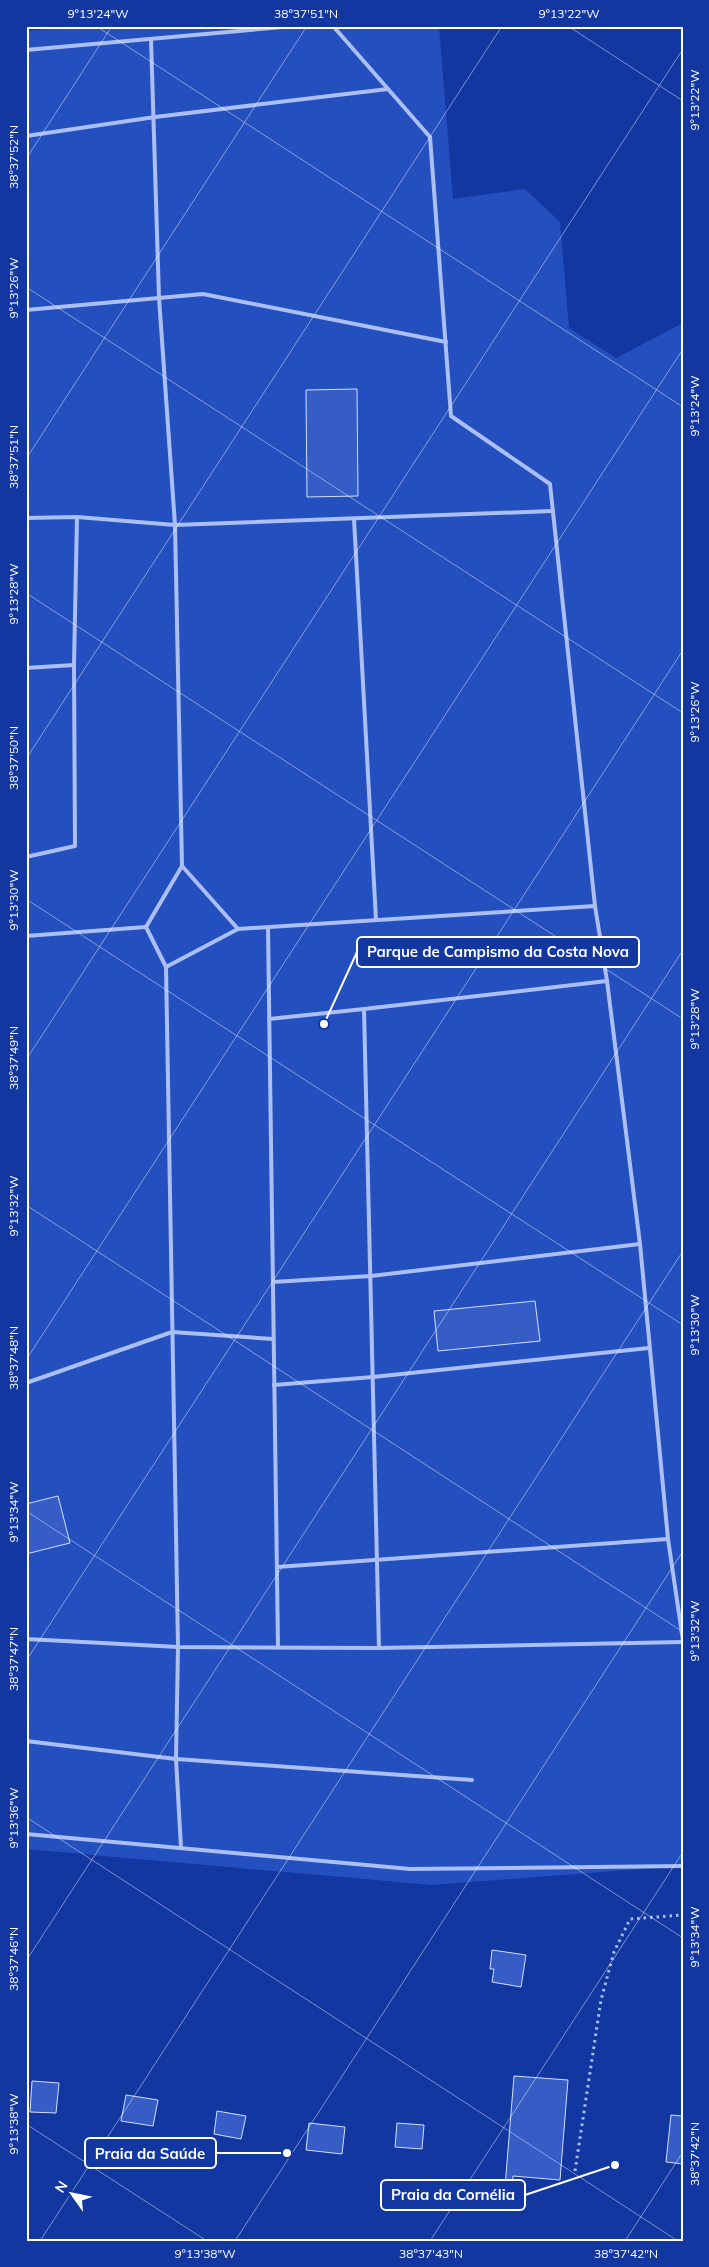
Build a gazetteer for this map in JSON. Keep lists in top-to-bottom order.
{
  "places": ["Parque de Campismo da Costa Nova", "Praia da Saúde", "Praia da Cornélia"],
  "north": "top left",
  "coordinates": [
    "9°13'24\"W",
    "38°37'51\"N",
    "9°13'22\"W",
    "38°37'52\"N",
    "9°13'26\"W",
    "9°13'28\"W",
    "38°37'50\"N",
    "9°13'30\"W",
    "38°37'49\"N",
    "9°13'32\"W",
    "38°37'48\"N",
    "9°13'34\"W",
    "38°37'47\"N",
    "9°13'36\"W",
    "38°37'46\"N",
    "9°13'38\"W",
    "38°37'42\"N",
    "38°37'43\"N"
  ]
}
